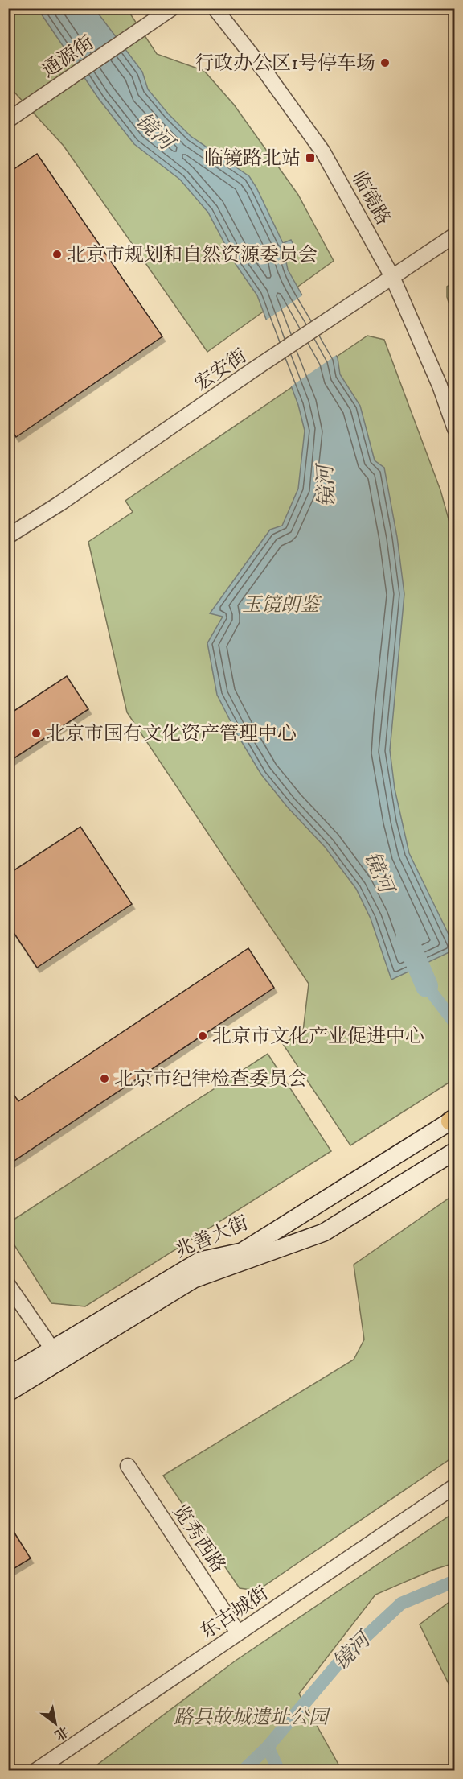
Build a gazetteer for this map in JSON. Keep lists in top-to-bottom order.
{
  "streets": {
    "main road": ["兆善大街"],
    "street": [
      "通源街",
      "临镜路",
      "宏安街",
      "览秀西路",
      "东古城街"
    ]
  },
  "crossings": [
    ["临镜路", "宏安街"],
    ["览秀西路", "东古城街"]
  ],
  "water": ["镜河"],
  "parks": ["玉镜朗鉴", "路县故城遗址公园"],
  "places": {
    "other": [
      "行政办公区1号停车场",
      "北京市规划和自然资源委员会",
      "北京市国有文化资产管理中心",
      "北京市文化产业促进中心",
      "北京市纪律检查委员会"
    ],
    "transit": ["临镜路北站"]
  },
  "north": "bottom right"
}
